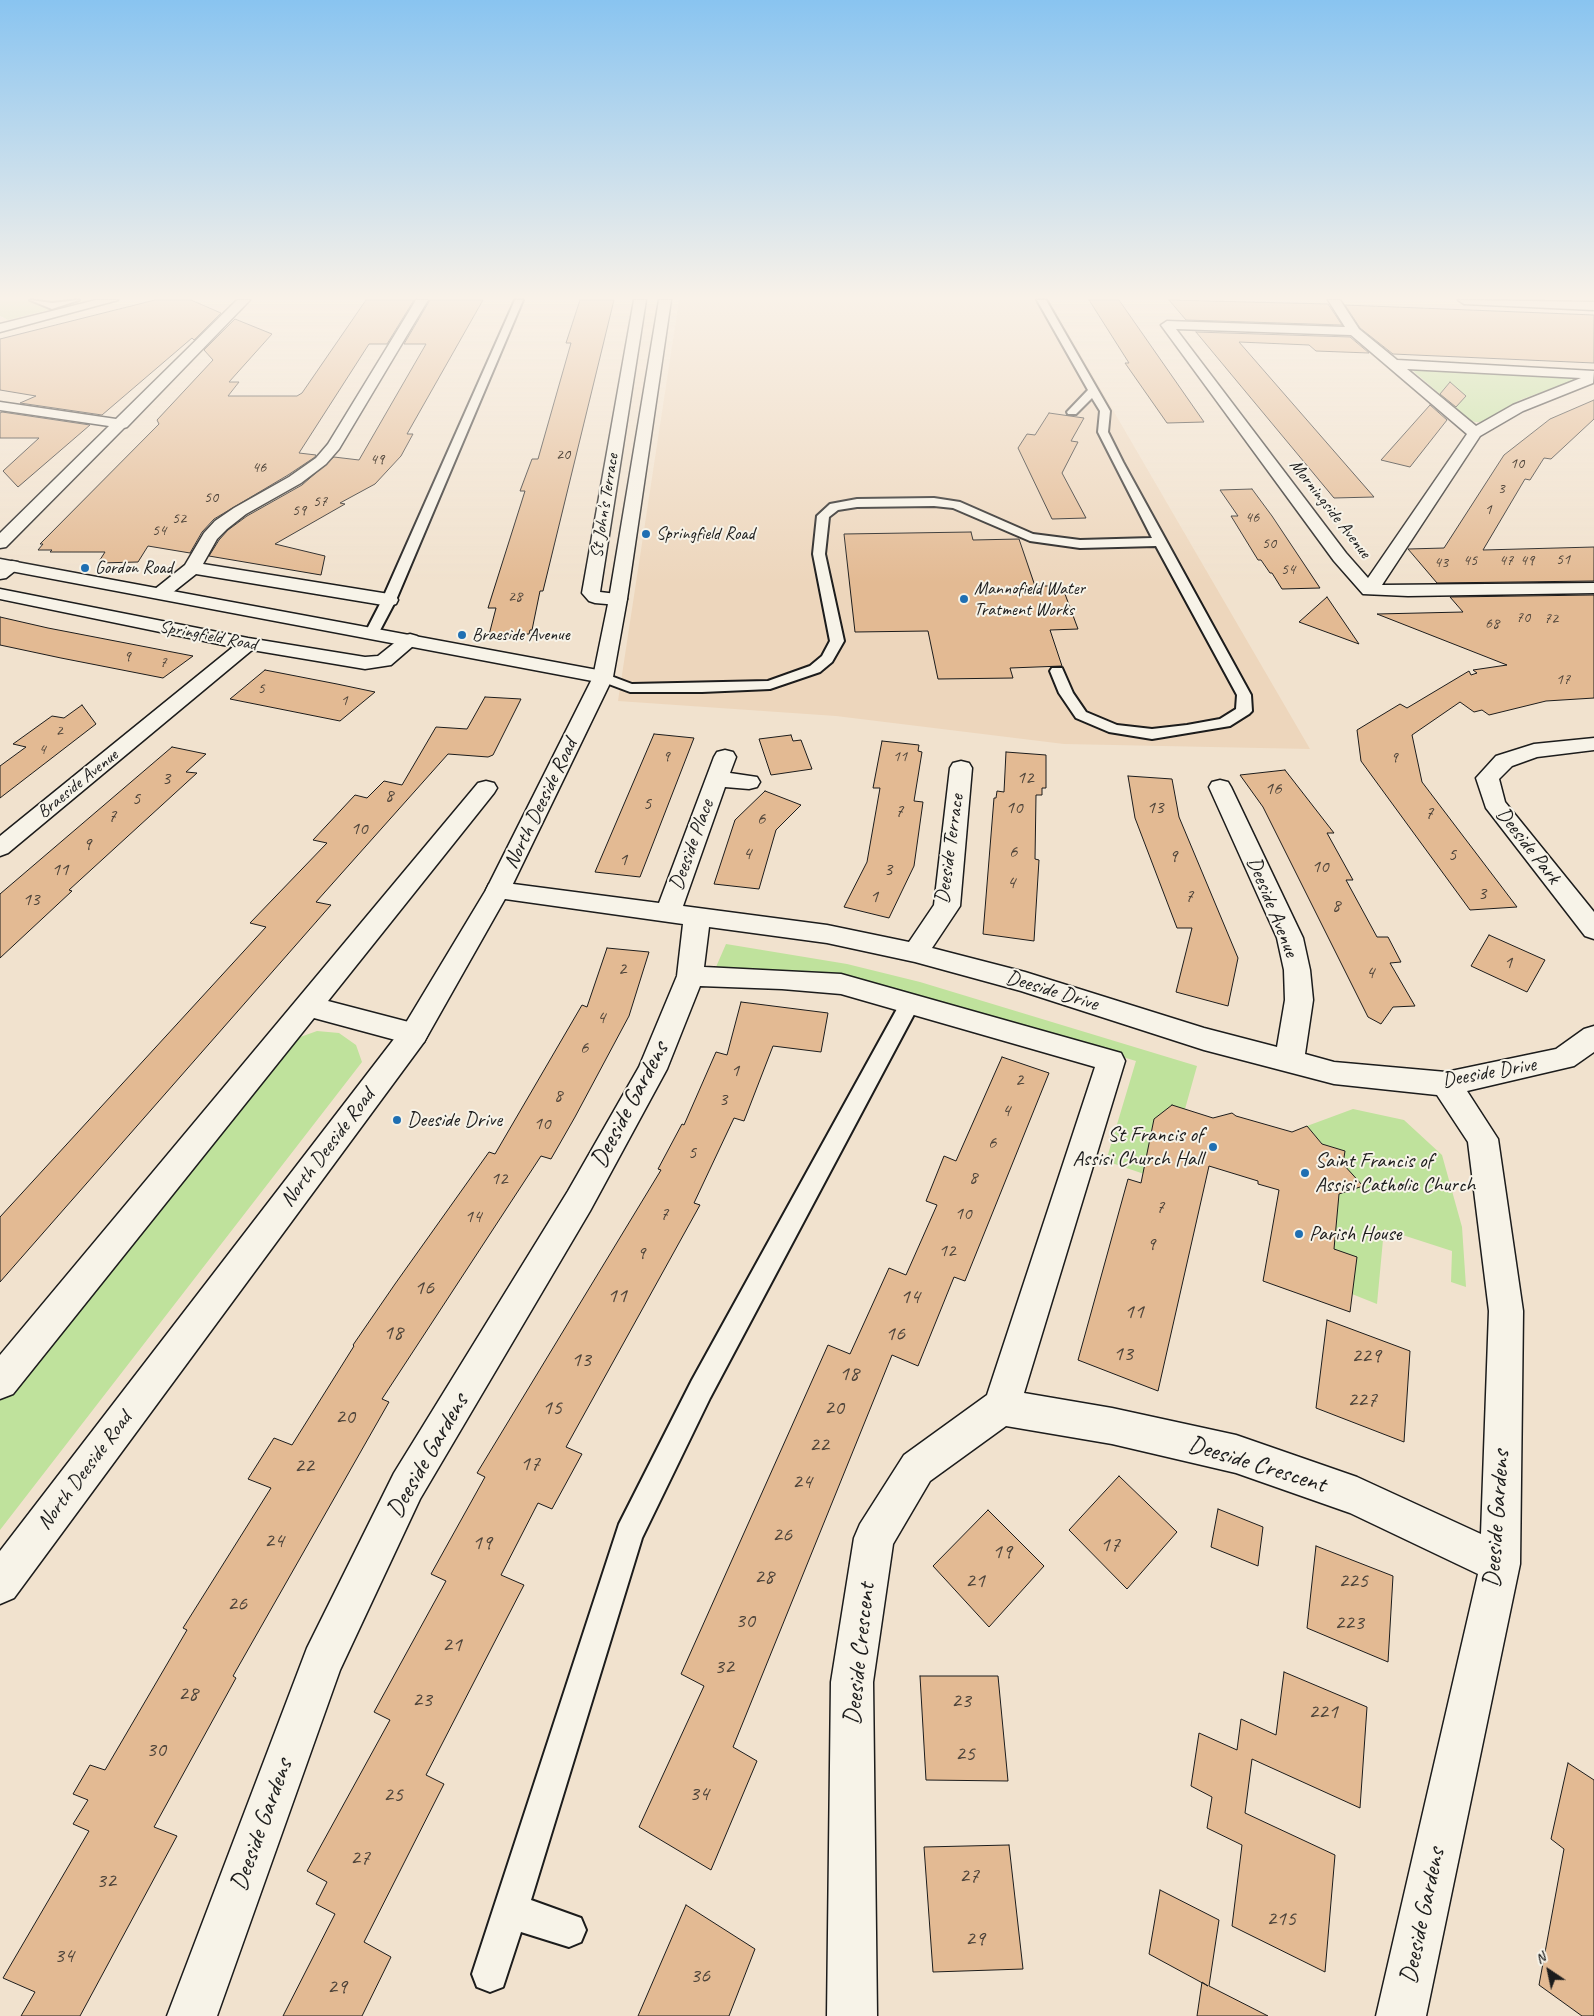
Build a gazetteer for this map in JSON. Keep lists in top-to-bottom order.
{
  "streets": {
    "street": [
      "St John's Terrace",
      "Morningside Avenue",
      "Springfield Road",
      "Braeside Avenue",
      "North Deeside Road",
      "Deeside Place",
      "Deeside Park",
      "Deeside Terrace",
      "Deeside Avenue",
      "Deeside Drive",
      "Deeside Gardens",
      "Deeside Crescent"
    ]
  },
  "crossings": [
    ["St John's Terrace", "Springfield Road"],
    ["St John's Terrace", "North Deeside Road"],
    ["Springfield Road", "Braeside Avenue"],
    ["Springfield Road", "North Deeside Road"],
    ["North Deeside Road", "Deeside Drive"],
    ["Deeside Place", "Deeside Drive"],
    ["Deeside Place", "Deeside Gardens"],
    ["Deeside Terrace", "Deeside Drive"],
    ["Deeside Avenue", "Deeside Drive"],
    ["Deeside Drive", "Deeside Gardens"],
    ["Deeside Gardens", "Deeside Crescent"]
  ],
  "places": [
    "Springfield Road",
    "Gordon Road",
    "Mannofield Water Tratment Works",
    "Braeside Avenue",
    "Deeside Drive",
    "St Francis of Assisi Church Hall",
    "Saint Francis of Assisi Catholic Church",
    "Parish House"
  ],
  "house_numbers": [
    "20",
    "49",
    "10",
    "46",
    "3",
    "50",
    "57",
    "1",
    "59",
    "46",
    "52",
    "54",
    "50",
    "51",
    "45",
    "47",
    "49",
    "43",
    "54",
    "28",
    "70",
    "72",
    "68",
    "9",
    "7",
    "17",
    "5",
    "1",
    "2",
    "4",
    "9",
    "11",
    "9",
    "12",
    "3",
    "16",
    "8",
    "5",
    "5",
    "10",
    "13",
    "7",
    "7",
    "7",
    "6",
    "10",
    "9",
    "6",
    "4",
    "5",
    "9",
    "1",
    "10",
    "11",
    "3",
    "4",
    "3",
    "1",
    "7",
    "13",
    "8",
    "1",
    "2",
    "4",
    "4",
    "6",
    "1",
    "2",
    "8",
    "3",
    "4",
    "10",
    "6",
    "5",
    "8",
    "12",
    "7",
    "10",
    "7",
    "14",
    "9",
    "12",
    "9",
    "16",
    "11",
    "14",
    "11",
    "18",
    "16",
    "13",
    "229",
    "13",
    "18",
    "227",
    "15",
    "20",
    "20",
    "22",
    "17",
    "22",
    "24",
    "26",
    "24",
    "19",
    "17",
    "19",
    "28",
    "21",
    "225",
    "26",
    "30",
    "223",
    "21",
    "32",
    "28",
    "23",
    "23",
    "221",
    "30",
    "25",
    "34",
    "25",
    "27",
    "27",
    "32",
    "215",
    "29",
    "34",
    "36",
    "29"
  ],
  "north": "top left"
}
